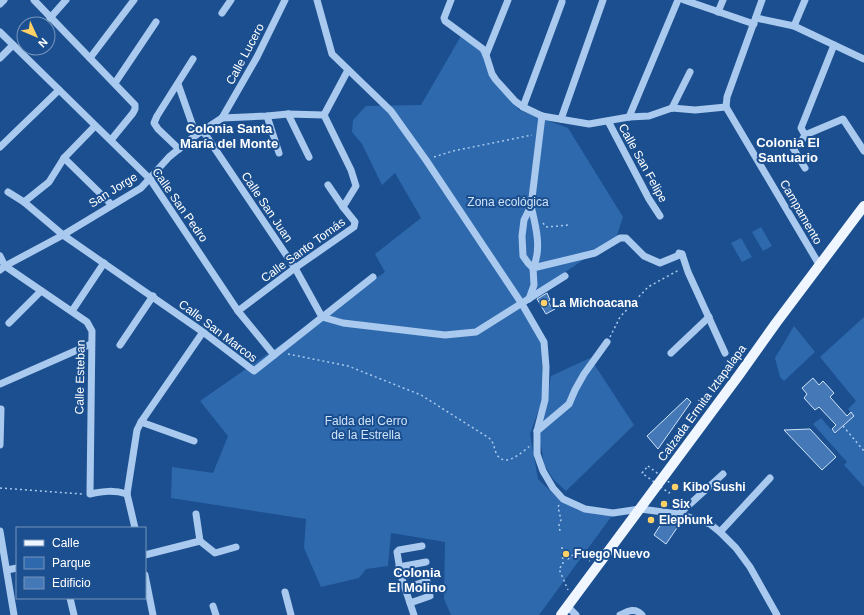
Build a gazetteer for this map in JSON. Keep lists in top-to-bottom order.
{
  "streets": {
    "main road": ["Calzada Ermita Iztapalapa"],
    "street": [
      "Calle Lucero",
      "Calle San Felipe",
      "San Jorge",
      "Calle San Pedro",
      "Calle San Juan",
      "Campamento",
      "Calle Santo Tomás",
      "Calle San Marcos",
      "Calle Esteban"
    ]
  },
  "crossings": [
    ["Calle Lucero", "San Jorge"],
    ["San Jorge", "Calle San Pedro"],
    ["San Jorge", "Calle San Juan"],
    ["San Jorge", "Calle San Marcos"],
    ["San Jorge", "Calle Esteban"],
    ["Calle San Pedro", "Calle Santo Tomás"],
    ["Calle San Pedro", "Calle San Marcos"],
    ["Calle San Juan", "Calle Santo Tomás"],
    ["Calle San Juan", "Calle San Marcos"],
    ["Campamento", "Calzada Ermita Iztapalapa"]
  ],
  "districts": ["Colonia Santa María del Monte", "Colonia El Santuario", "Colonia El Molino"],
  "parks": ["Zona ecológica", "Falda del Cerro de la Estrella"],
  "places": [
    "La Michoacana",
    "Kibo Sushi",
    "Six",
    "Elephunk",
    "Fuego Nuevo"
  ],
  "legend": ["Calle", "Parque", "Edificio"],
  "north": "bottom right"
}
